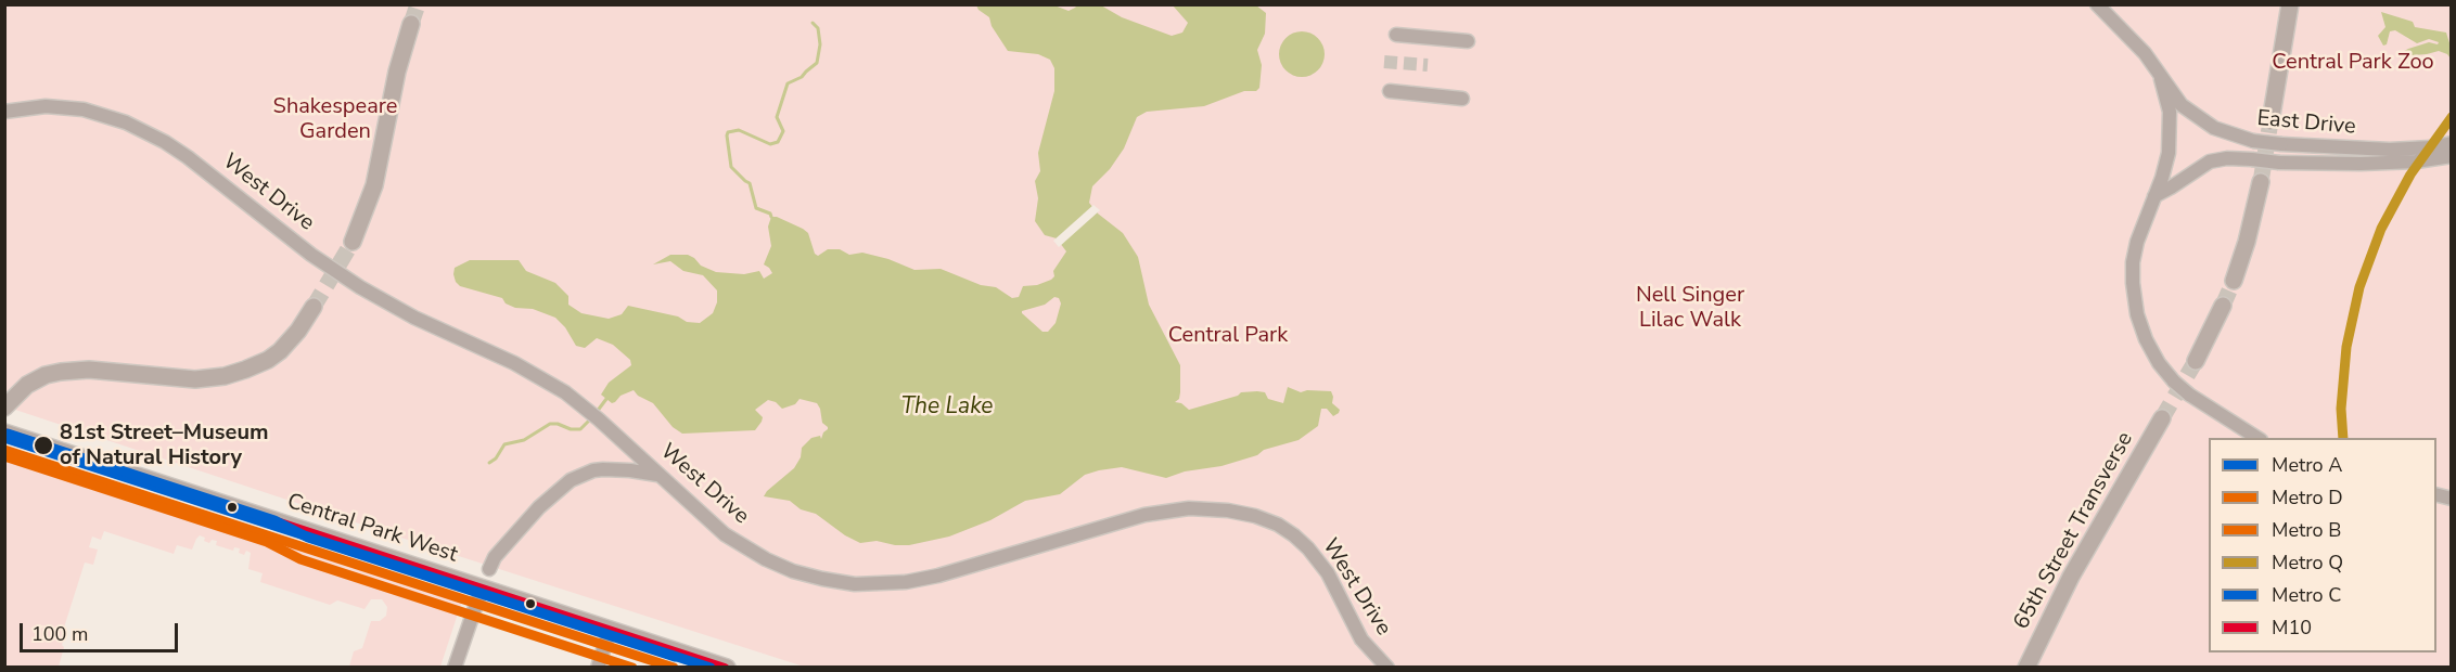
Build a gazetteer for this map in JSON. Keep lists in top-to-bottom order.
{
  "streets": {
    "main road": ["Central Park West", "65th Street Transverse"],
    "street": ["East Drive", "West Drive"]
  },
  "water": ["The Lake"],
  "parks": [
    "Central Park Zoo",
    "Shakespeare Garden",
    "Nell Singer Lilac Walk",
    "Central Park"
  ],
  "places": ["81st Street–Museum of Natural History"],
  "lines": [
    "metro line Q",
    "transit line M10",
    "metro line C",
    "metro line A",
    "metro line D",
    "metro line B"
  ],
  "legend": [
    "Metro A",
    "Metro D",
    "Metro B",
    "Metro Q",
    "Metro C",
    "M10"
  ],
  "scale_bar": "100 m"
}
